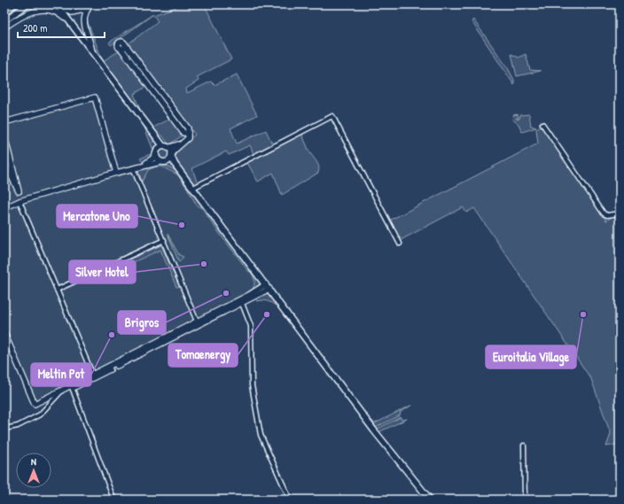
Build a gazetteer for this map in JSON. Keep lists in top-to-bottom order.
{
  "places": [
    "Mercatone Uno",
    "Silver Hotel",
    "Brigros",
    "Tomaenergy",
    "Euroitalia Village",
    "Meltin Pot"
  ],
  "scale_bar": "200 m",
  "north": "top"
}
